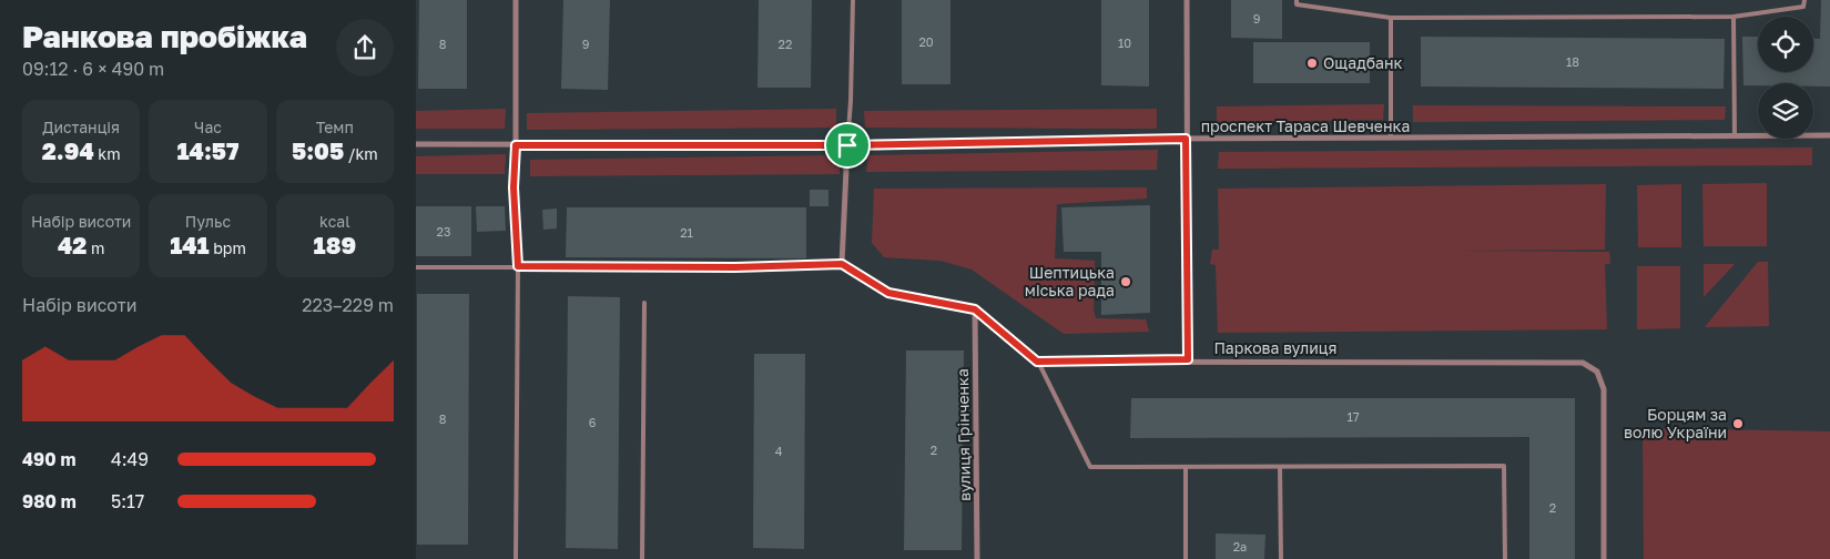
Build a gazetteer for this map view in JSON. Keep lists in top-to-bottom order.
{
  "streets": {
    "street": ["проспект Тараса Шевченка", "Паркова вулиця", "вулиця Грінченка"]
  },
  "places": ["Ощадбанк", "Шептицька міська рада", "Борцям за волю України"],
  "house_numbers": [
    "9",
    "20",
    "10",
    "8",
    "9",
    "22",
    "18",
    "23",
    "21",
    "17",
    "8",
    "6",
    "2",
    "4",
    "2",
    "2а"
  ],
  "page": {
    "heading": ["Ранкова пробіжка", "09:12 · 6 × 490 m"],
    "stats": [
      ["Дистанція", "2.94 km"],
      ["Час", "14:57"],
      ["Темп", "5:05 /km"],
      ["Набір висоти", "42 m"],
      ["Пульс", "141 bpm"],
      ["kcal", "189"]
    ],
    "chart": ["Набір висоти", "223–229 m"],
    "list": [
      {
        "name": "490 m",
        "note": "4:49"
      },
      {
        "name": "980 m",
        "note": "5:17"
      }
    ]
  }
}
